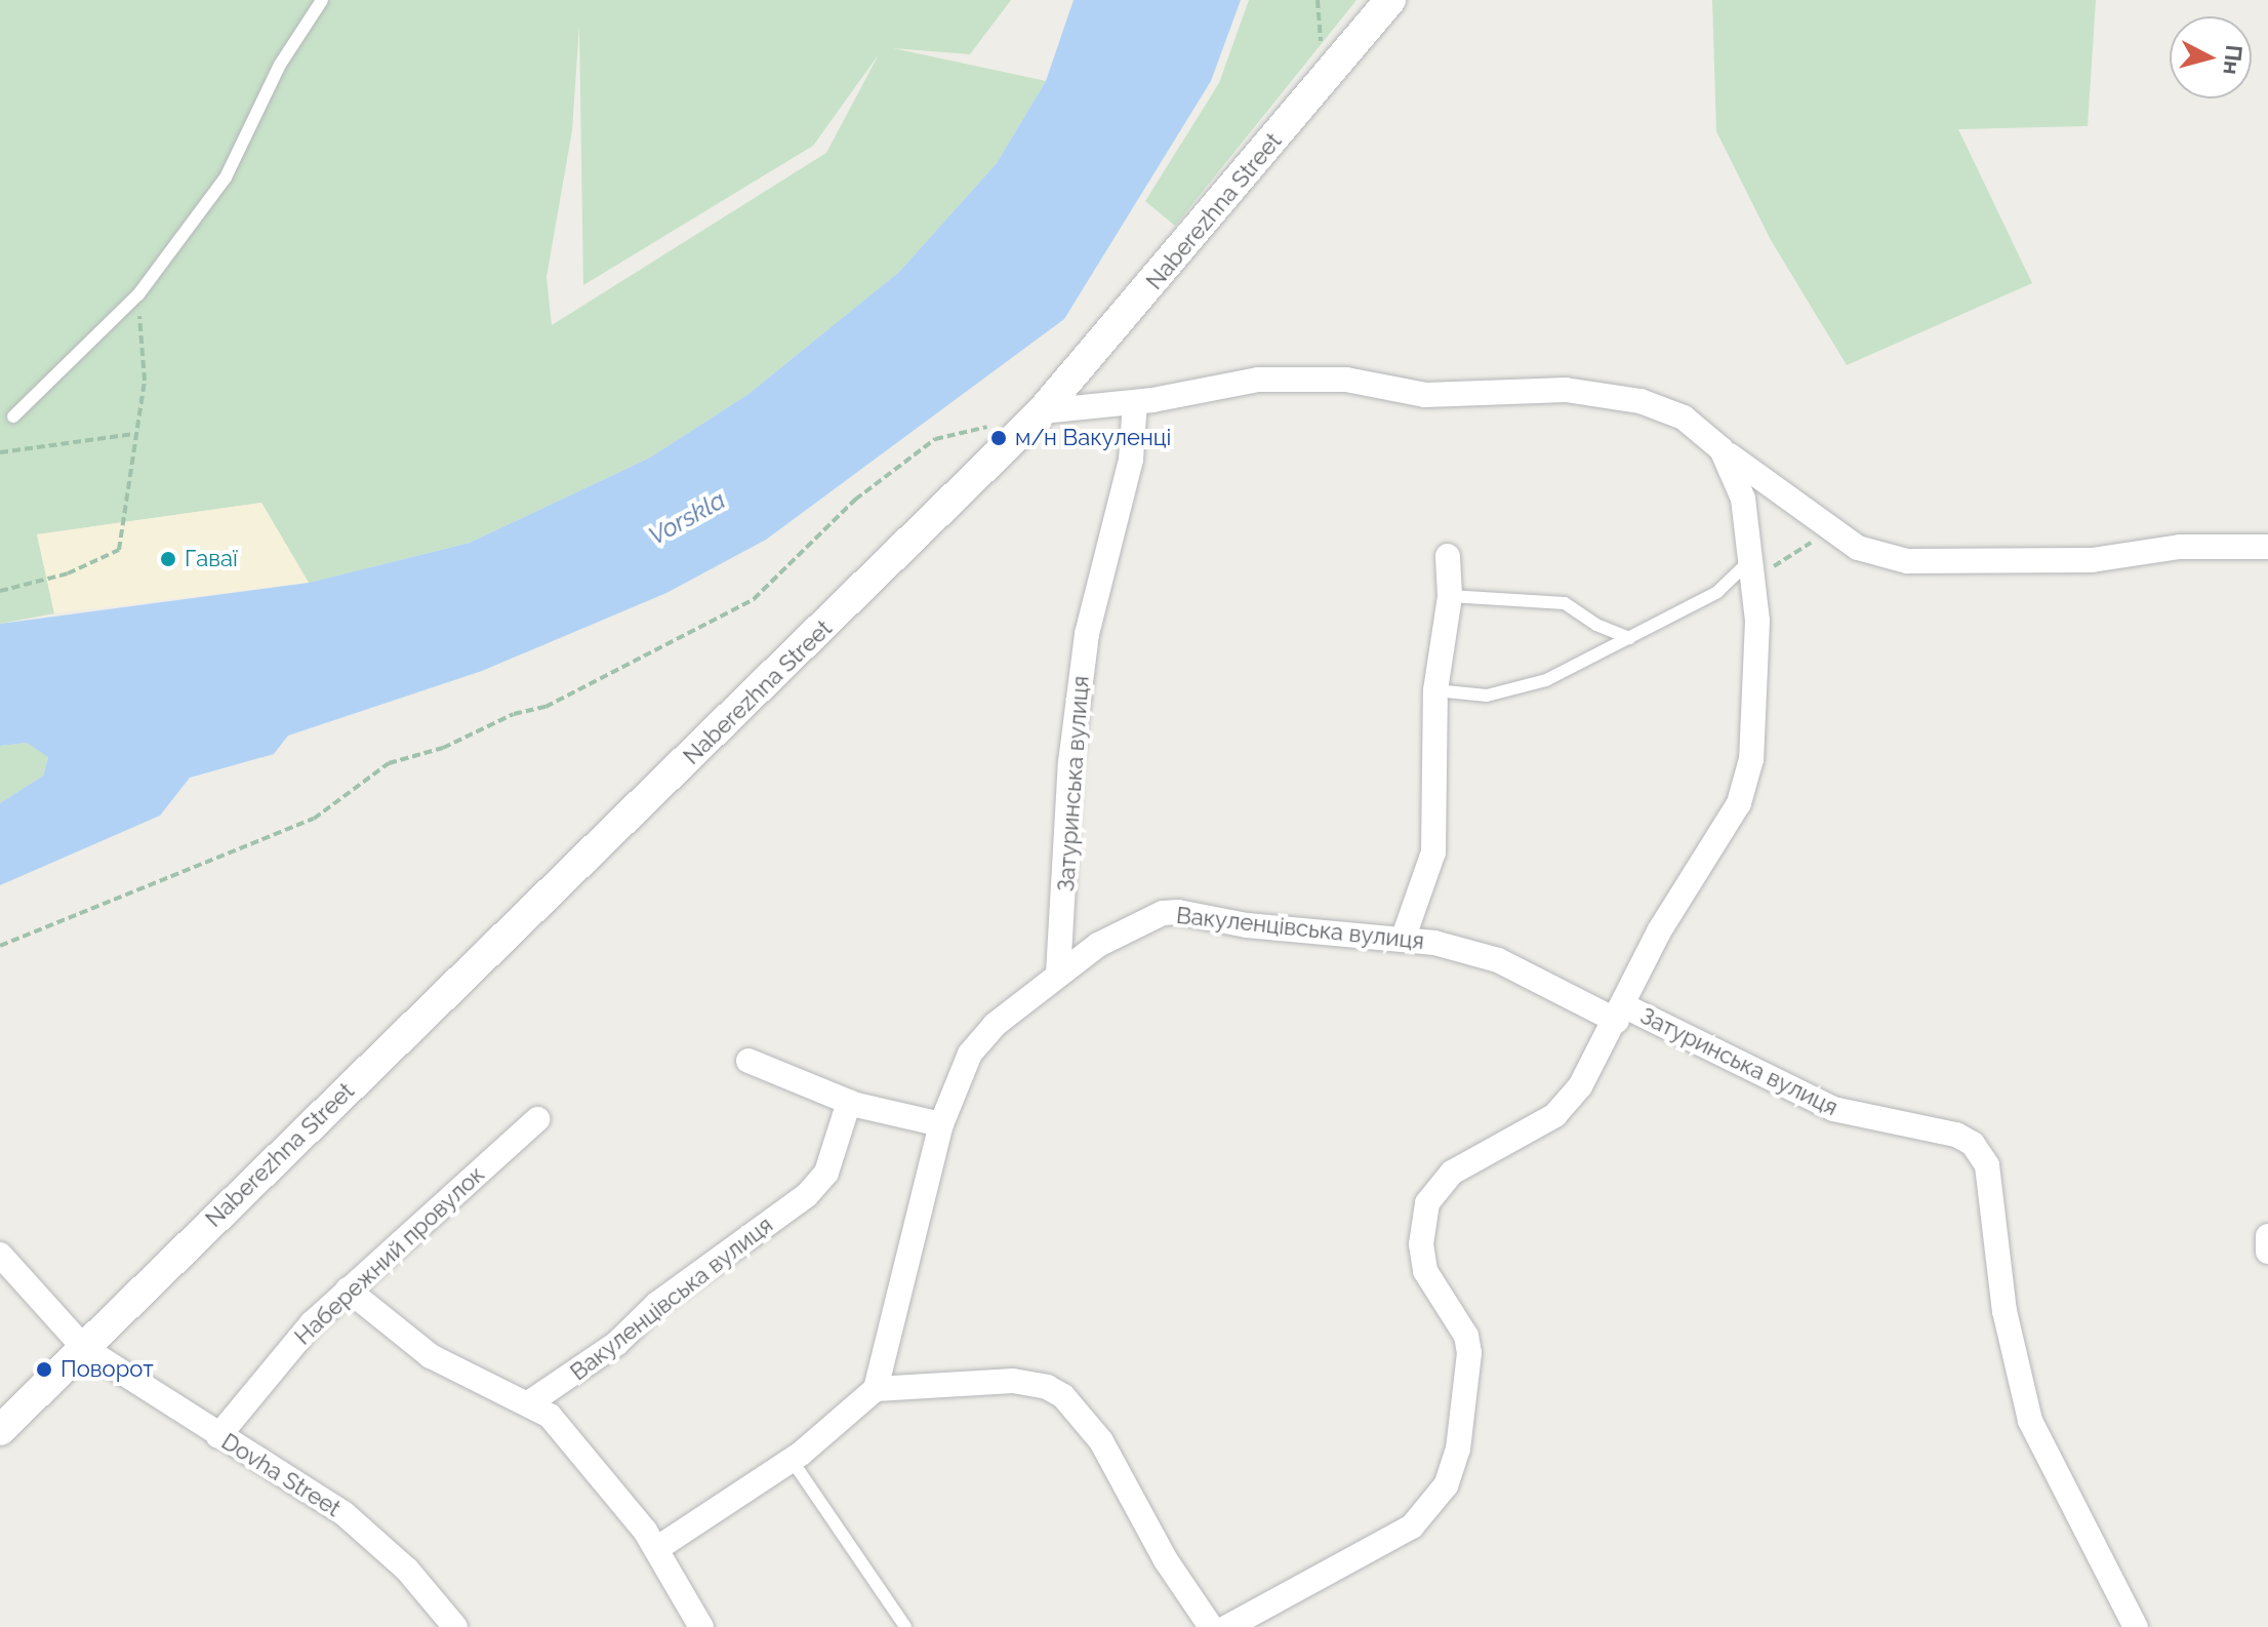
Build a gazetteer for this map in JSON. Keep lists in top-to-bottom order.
{
  "streets": {
    "street": [
      "Naberezhna Street",
      "Затуринська вулиця",
      "Вакуленцівська вулиця",
      "Набережний провулок",
      "Dovha Street"
    ]
  },
  "crossings": [
    ["Naberezhna Street", "Затуринська вулиця"],
    ["Naberezhna Street", "Dovha Street"],
    ["Затуринська вулиця", "Вакуленцівська вулиця"],
    ["Набережний провулок", "Dovha Street"]
  ],
  "water": ["Vorskla"],
  "places": ["м/н Вакуленці", "Гаваї", "Поворот"],
  "north": "right"
}
